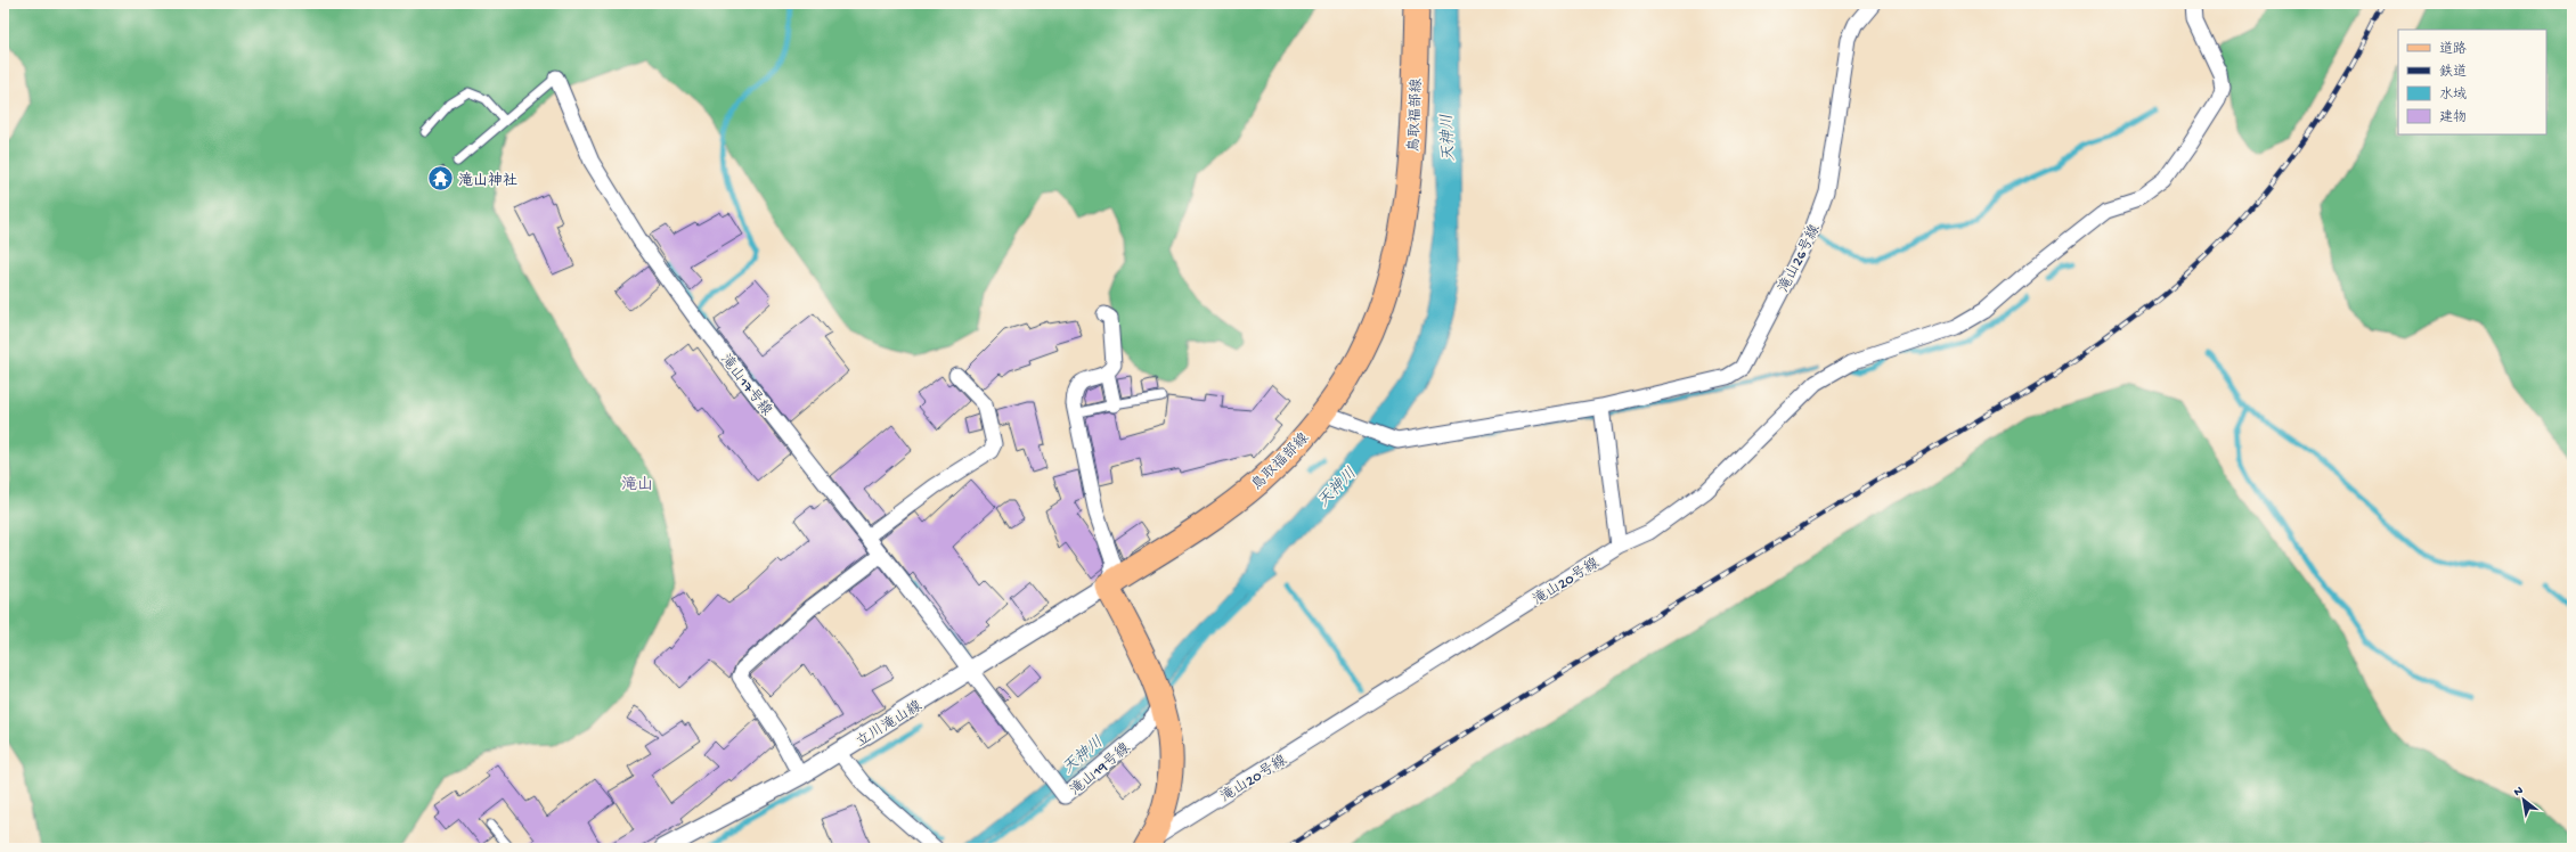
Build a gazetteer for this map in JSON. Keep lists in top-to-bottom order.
{
  "streets": {
    "main road": ["鳥取福部線"],
    "street": [
      "滝山26号線",
      "滝山17号線",
      "滝山20号線",
      "立川滝山線",
      "滝山19号線"
    ]
  },
  "crossings": [
    ["鳥取福部線", "立川滝山線"],
    ["滝山17号線", "立川滝山線"],
    ["滝山17号線", "滝山19号線"],
    ["立川滝山線", "滝山19号線"]
  ],
  "districts": ["滝山"],
  "water": ["天神川"],
  "places": {
    "temple": ["滝山神社"]
  },
  "legend": [
    "道路",
    "鉄道",
    "水域",
    "建物"
  ],
  "north": "top left"
}
